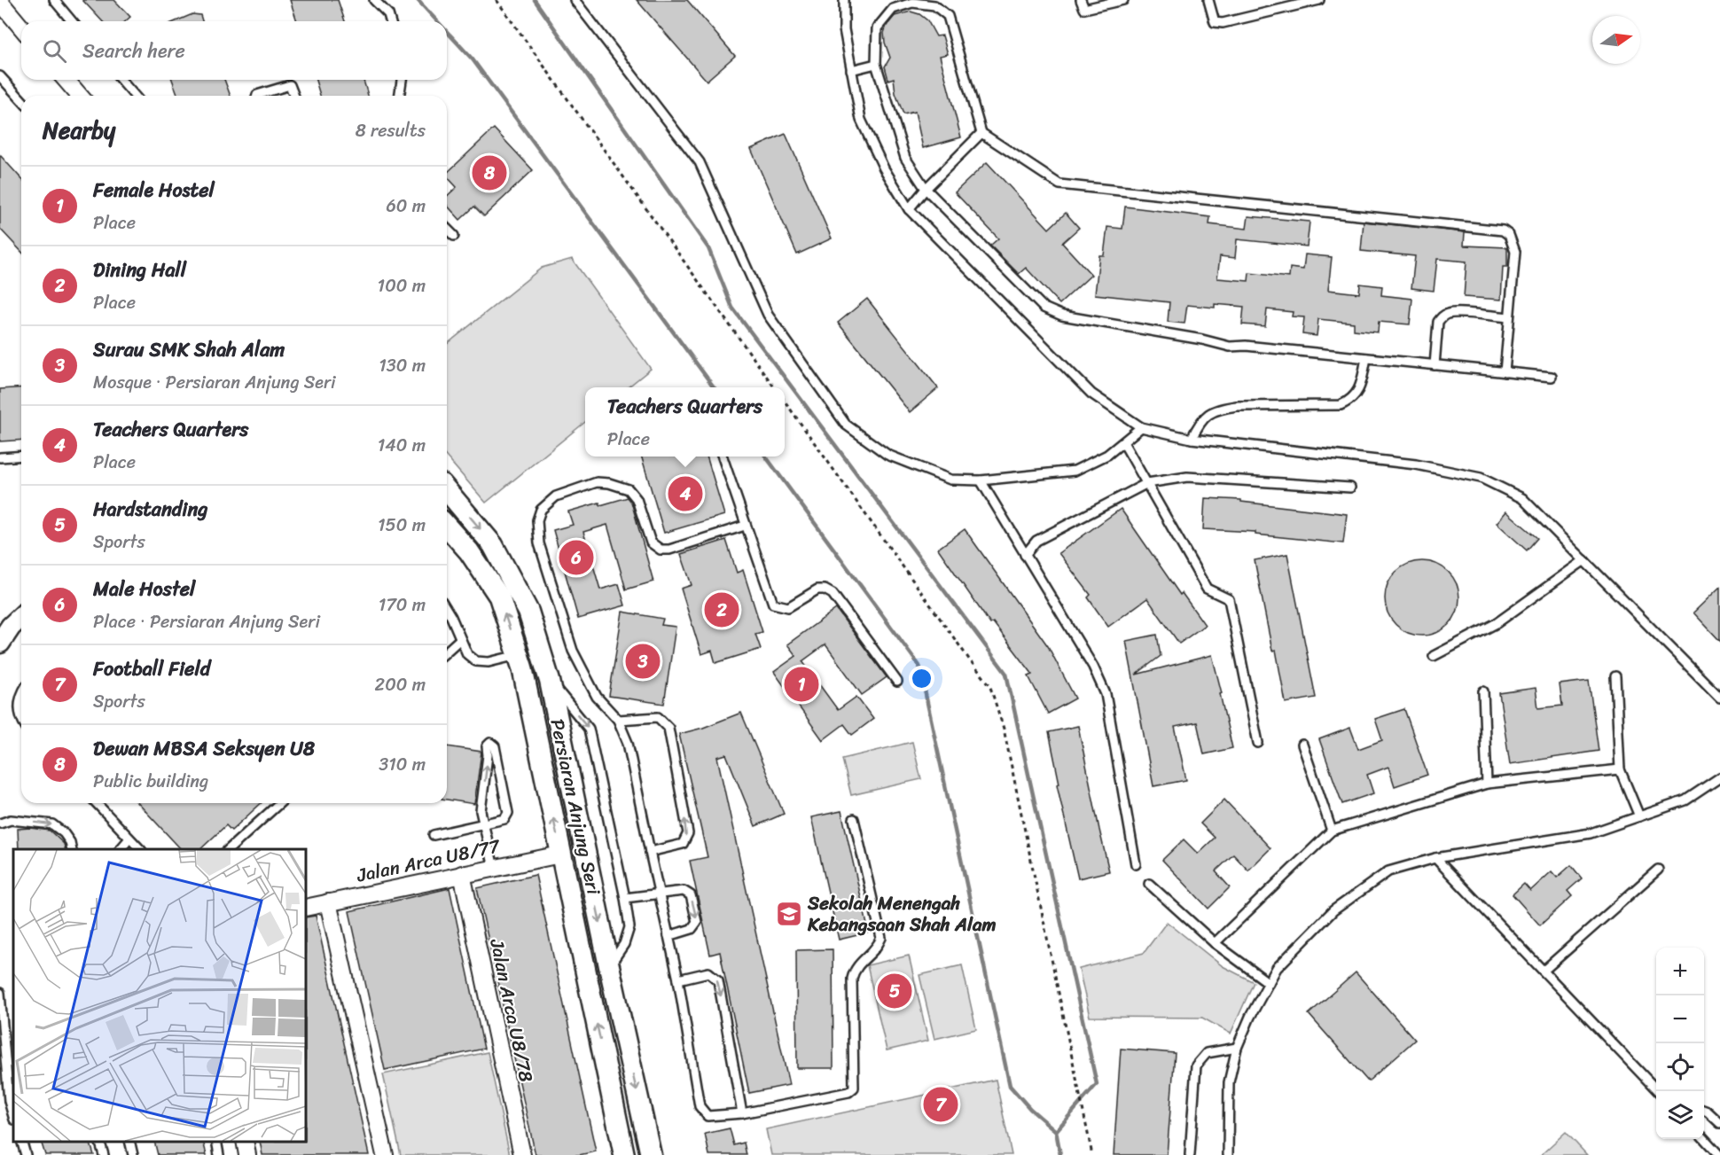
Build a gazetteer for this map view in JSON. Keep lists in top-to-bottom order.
{
  "streets": {
    "street": ["Persiaran Anjung Seri", "Jalan Arca U8/77", "Jalan Arca U8/78"]
  },
  "crossings": [
    ["Persiaran Anjung Seri", "Jalan Arca U8/77"],
    ["Jalan Arca U8/77", "Jalan Arca U8/78"]
  ],
  "places": {
    "school or university": ["Sekolah Menengah Kebangsaan Shah Alam"]
  },
  "north": "right",
  "page": {
    "search": "Search here",
    "heading": ["Nearby", "8 results"],
    "pins": [
      "8",
      "4",
      "6",
      "2",
      "3",
      "1",
      "5",
      "7"
    ],
    "list": [
      {
        "mark": "1",
        "name": "Female Hostel",
        "note": "Place",
        "value": "60 m"
      },
      {
        "mark": "2",
        "name": "Dining Hall",
        "note": "Place",
        "value": "100 m"
      },
      {
        "mark": "3",
        "name": "Surau SMK Shah Alam",
        "note": "Mosque · Persiaran Anjung Seri",
        "value": "130 m"
      },
      {
        "mark": "4",
        "name": "Teachers Quarters",
        "note": "Place",
        "value": "140 m"
      },
      {
        "mark": "5",
        "name": "Hardstanding",
        "note": "Sports",
        "value": "150 m"
      },
      {
        "mark": "6",
        "name": "Male Hostel",
        "note": "Place · Persiaran Anjung Seri",
        "value": "170 m"
      },
      {
        "mark": "7",
        "name": "Football Field",
        "note": "Sports",
        "value": "200 m"
      },
      {
        "mark": "8",
        "name": "Dewan MBSA Seksyen U8",
        "note": "Public building",
        "value": "310 m"
      }
    ],
    "popup": ["Teachers Quarters", "Place"],
    "map_buttons": ["+", "−"]
  }
}
